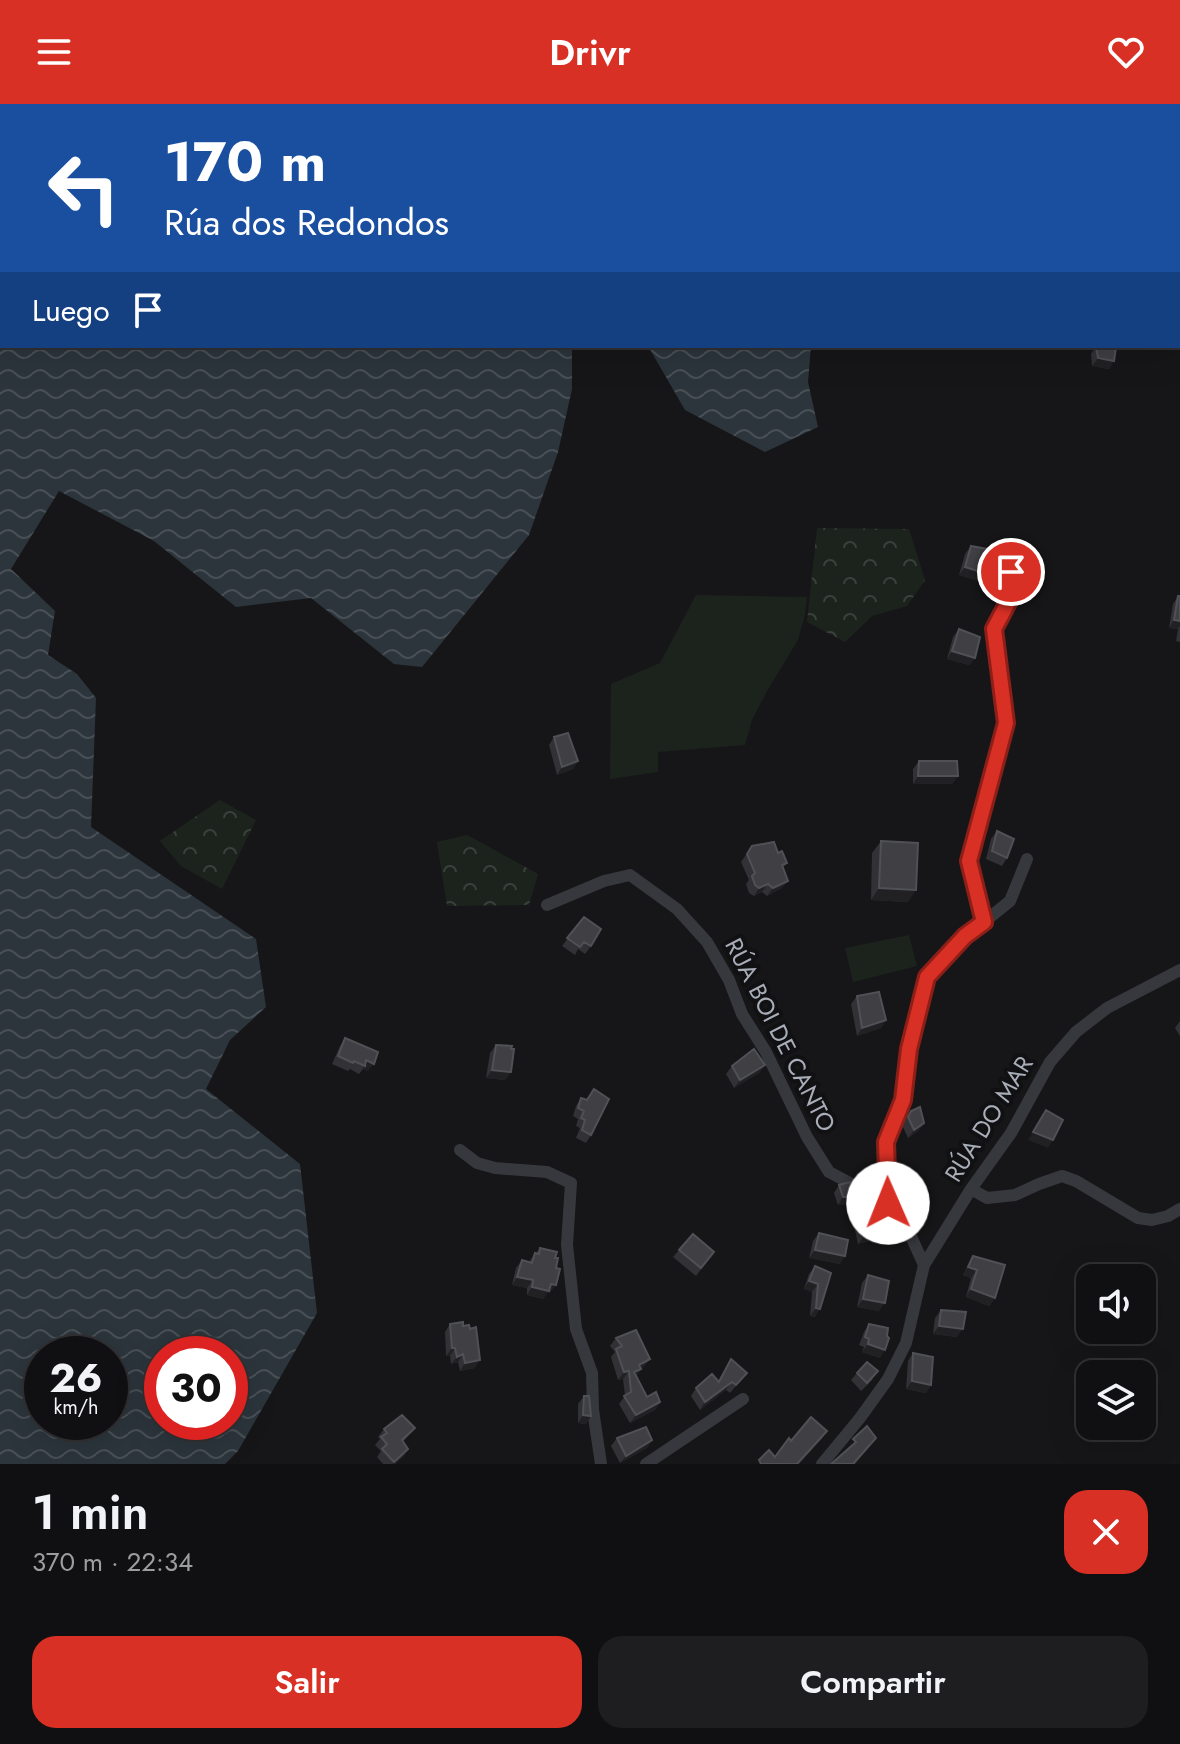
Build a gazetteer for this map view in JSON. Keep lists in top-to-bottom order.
{
  "streets": {
    "street": ["RÚA BOI DE CANTO", "RÚA DO MAR"]
  },
  "page": {
    "header": "Drivr",
    "turn": ["170 m", "Rúa dos Redondos"],
    "then": "Luego",
    "speed": "26 km/h",
    "limit": "30",
    "heading": ["1 min", "370 m · 22:34"],
    "buttons": ["Salir", "Compartir"]
  }
}
